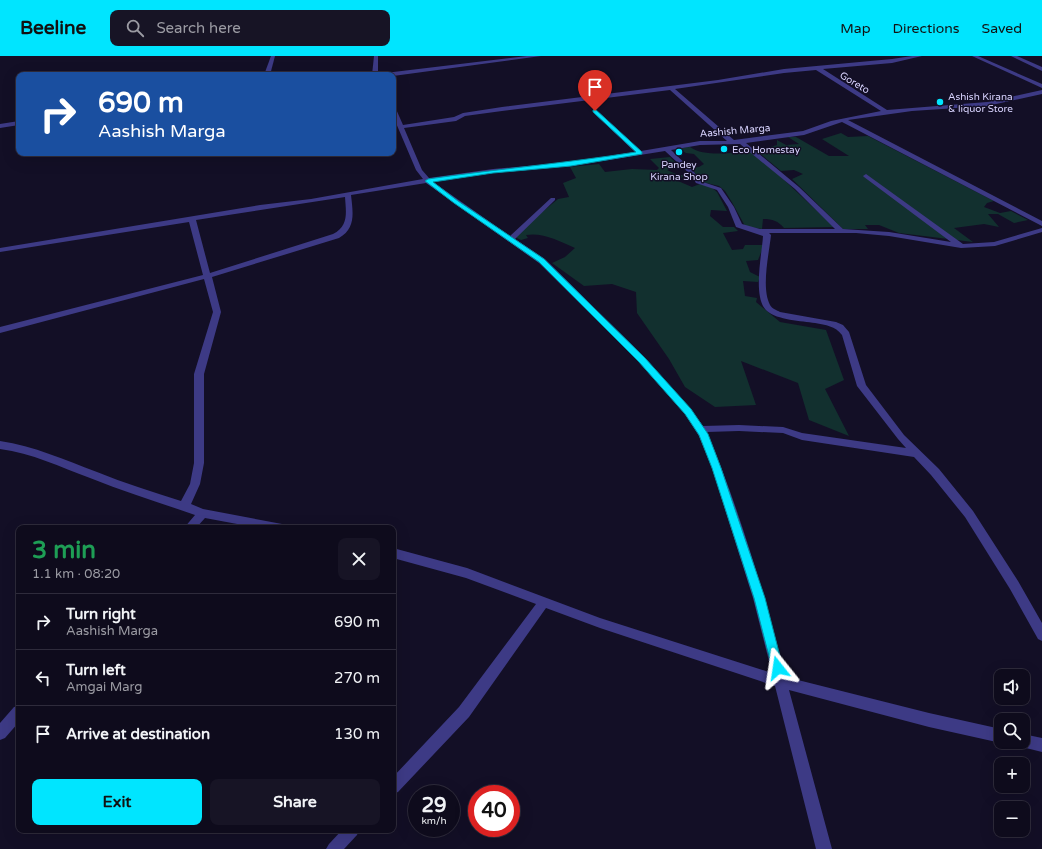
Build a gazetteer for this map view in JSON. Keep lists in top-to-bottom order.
{
  "streets": {
    "street": ["Goreto", "Aashish Marga"]
  },
  "crossings": [
    ["Goreto", "Aashish Marga"]
  ],
  "places": ["Ashish Kirana & liquor Store", "Eco Homestay", "Pandey Kirana Shop"],
  "page": {
    "header": "Beeline",
    "search": "Search here",
    "nav": ["Map", "Directions", "Saved"],
    "turn": ["690 m", "Aashish Marga"],
    "heading": ["3 min", "1.1 km · 08:20"],
    "list": [
      {
        "name": "Turn right",
        "note": "Aashish Marga",
        "value": "690 m"
      },
      {
        "name": "Turn left",
        "note": "Amgai Marg",
        "value": "270 m"
      },
      {
        "name": "Arrive at destination",
        "value": "130 m"
      }
    ],
    "map_buttons": ["+", "−"],
    "buttons": ["Exit", "Share"],
    "speed": "29 km/h",
    "limit": "40"
  }
}
